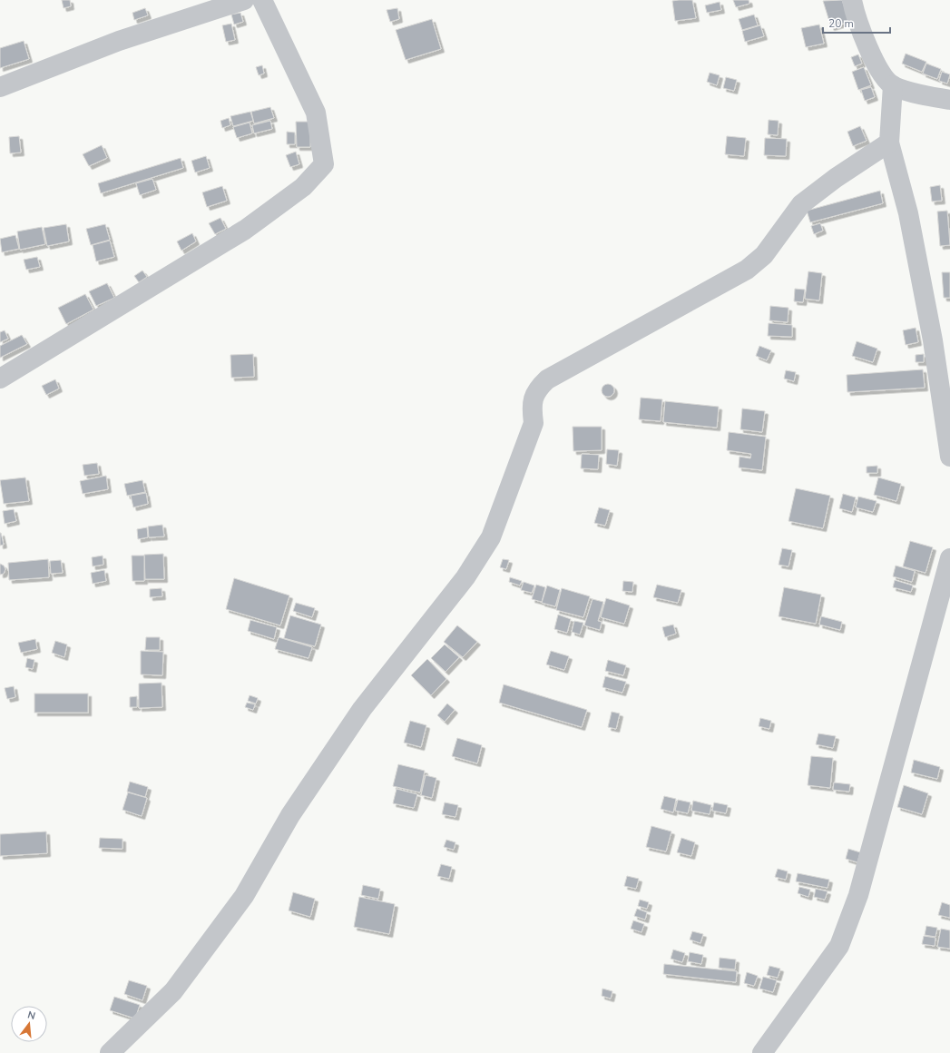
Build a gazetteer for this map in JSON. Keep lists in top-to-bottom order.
{
  "scale_bar": "20 m",
  "north": "top"
}
